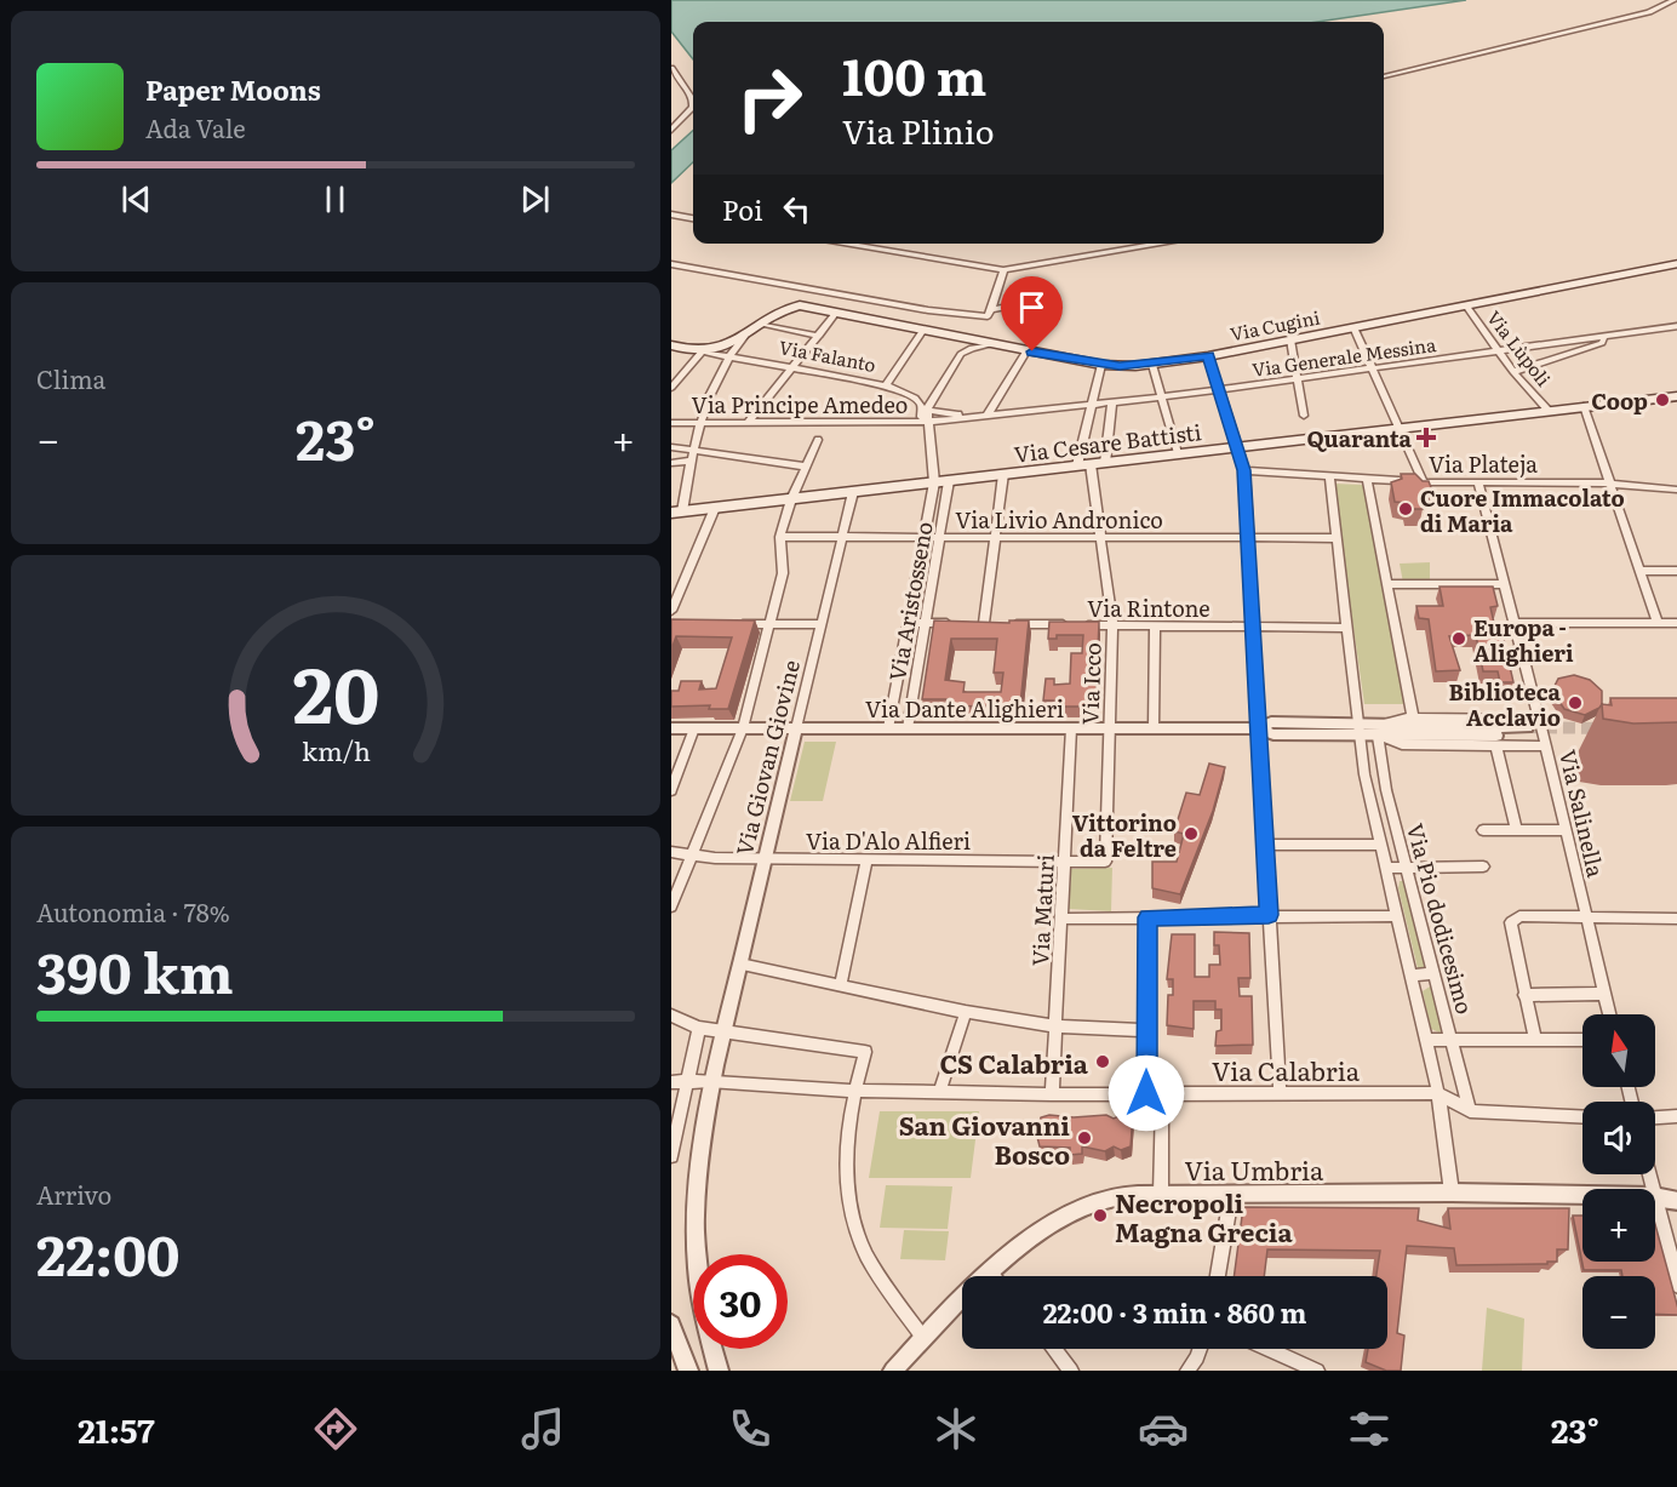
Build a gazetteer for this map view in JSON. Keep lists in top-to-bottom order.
{
  "streets": {
    "main road": ["Via Cugini", "Via Falanto", "Via Cesare Battisti"],
    "street": [
      "Via Lùpoli",
      "Via Generale Messina",
      "Via Principe Amedeo",
      "Via Plateja",
      "Via Livio Andronico",
      "Via Aristosseno",
      "Via Rintone",
      "Via Icco",
      "Via Dante Alighieri",
      "Via Giovan Giovine",
      "Via Salinella",
      "Via D'Alo Alfieri",
      "Via Maturi",
      "Via Pio dodicesimo",
      "Via Calabria",
      "Via Umbria"
    ]
  },
  "crossings": [
    ["Via Cugini", "Via Lùpoli"],
    ["Via Lùpoli", "Via Generale Messina"],
    ["Via Lùpoli", "Via Cesare Battisti"],
    ["Via Generale Messina", "Via Principe Amedeo"],
    ["Via Cesare Battisti", "Via Aristosseno"],
    ["Via Cesare Battisti", "Via Icco"],
    ["Via Cesare Battisti", "Via Giovan Giovine"],
    ["Via Plateja", "Via Salinella"],
    ["Via Plateja", "Via Pio dodicesimo"],
    ["Via Livio Andronico", "Via Aristosseno"],
    ["Via Livio Andronico", "Via Icco"],
    ["Via Livio Andronico", "Via Giovan Giovine"],
    ["Via Livio Andronico", "Via Pio dodicesimo"],
    ["Via Aristosseno", "Via Dante Alighieri"],
    ["Via Rintone", "Via Icco"],
    ["Via Rintone", "Via Pio dodicesimo"],
    ["Via Icco", "Via Dante Alighieri"],
    ["Via Icco", "Via D'Alo Alfieri"],
    ["Via Dante Alighieri", "Via Giovan Giovine"],
    ["Via Dante Alighieri", "Via Salinella"],
    ["Via Dante Alighieri", "Via Maturi"],
    ["Via Dante Alighieri", "Via Pio dodicesimo"],
    ["Via Giovan Giovine", "Via D'Alo Alfieri"],
    ["Via Giovan Giovine", "Via Calabria"],
    ["Via D'Alo Alfieri", "Via Maturi"],
    ["Via Maturi", "Via Calabria"],
    ["Via Pio dodicesimo", "Via Calabria"],
    ["Via Pio dodicesimo", "Via Umbria"]
  ],
  "places": {
    "other": [
      "Coop",
      "Cuore Immacolato di Maria",
      "Europa - Alighieri",
      "Biblioteca Acclavio",
      "Vittorino da Feltre",
      "CS Calabria",
      "San Giovanni Bosco",
      "Necropoli Magna Grecia"
    ],
    "health": ["Quaranta"]
  },
  "north": "top",
  "page": {
    "turn": ["100 m", "Via Plinio"],
    "song": ["Paper Moons", "Ada Vale"],
    "then": "Poi",
    "tile": [
      "Clima",
      ["Autonomia · 78%", "390 km"],
      ["Arrivo", "22:00"]
    ],
    "heat": ["−", "23°", "+"],
    "map_buttons": ["+", "−"],
    "limit": "30",
    "trip": "22:00 · 3 min · 860 m",
    "tabs": ["21:57", "23°"],
    "gauge": ["20", "km/h"]
  }
}
